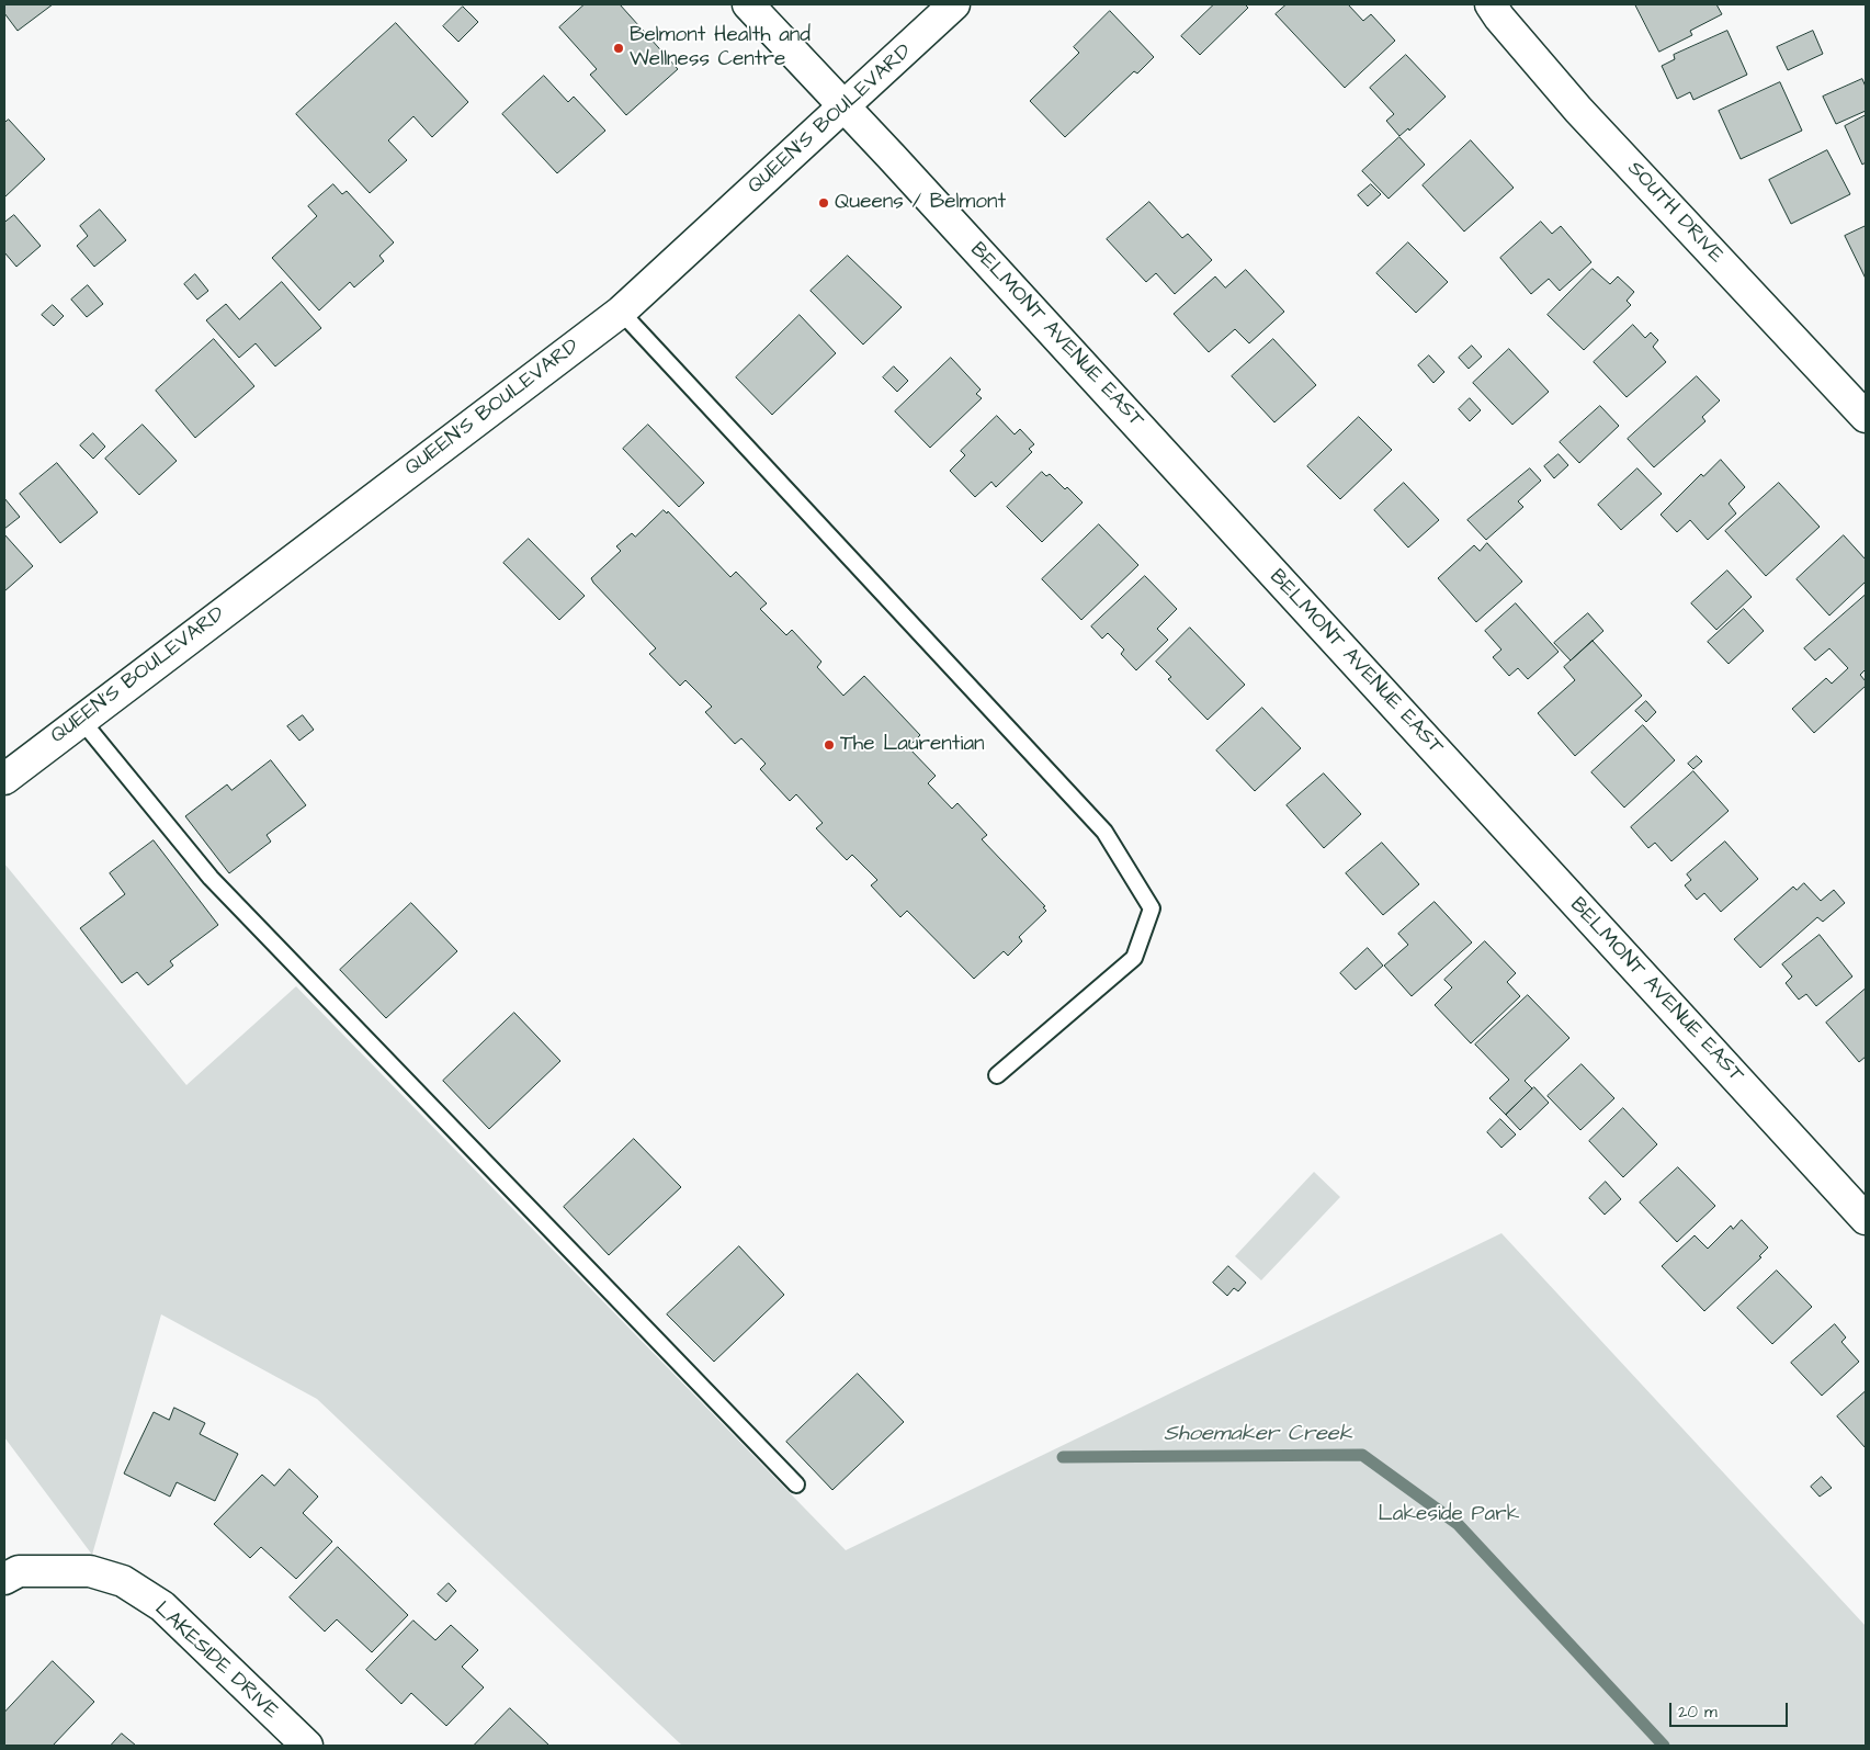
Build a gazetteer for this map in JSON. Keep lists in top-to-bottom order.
{
  "streets": {
    "street": [
      "QUEEN'S BOULEVARD",
      "SOUTH DRIVE",
      "BELMONT AVENUE EAST",
      "LAKESIDE DRIVE"
    ]
  },
  "crossings": [
    ["QUEEN'S BOULEVARD", "BELMONT AVENUE EAST"]
  ],
  "water": ["Shoemaker Creek"],
  "parks": ["Lakeside Park"],
  "places": ["Belmont Health and Wellness Centre", "Queens / Belmont", "The Laurentian"],
  "scale_bar": "20 m"
}
